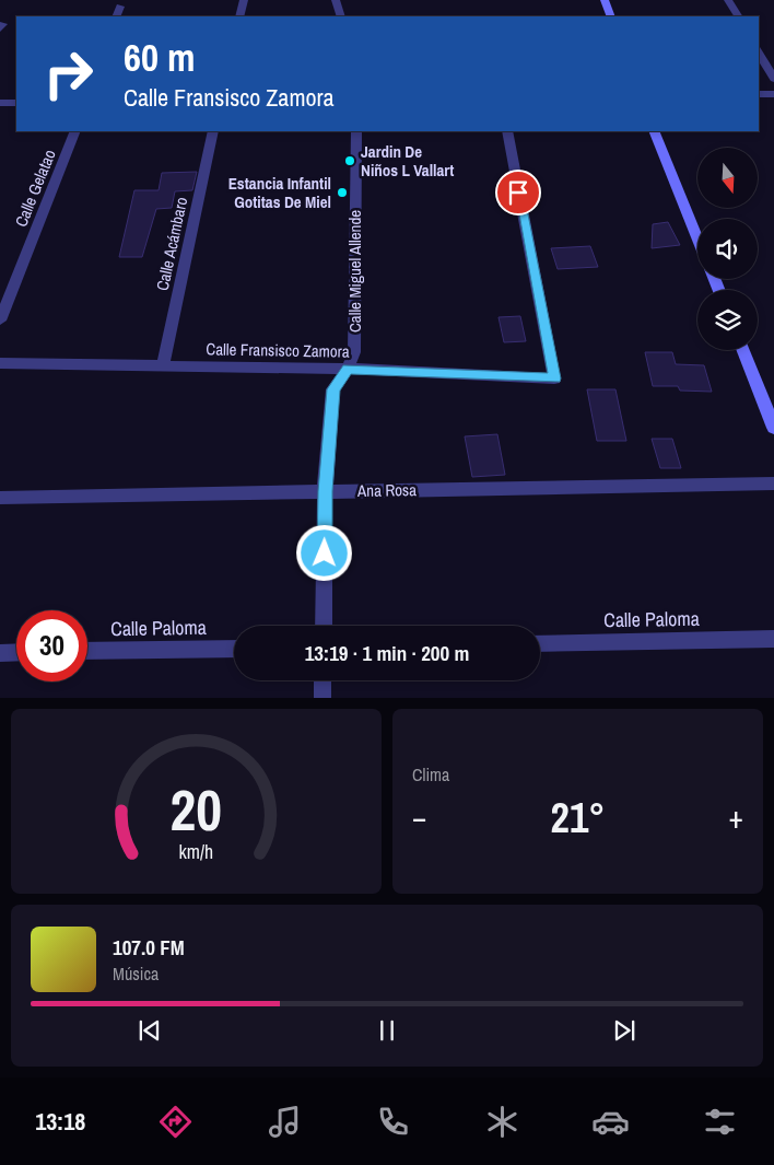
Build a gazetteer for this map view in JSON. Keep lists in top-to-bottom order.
{
  "streets": {
    "street": [
      "Calle Gelatao",
      "Calle Acámbaro",
      "Calle Miguel Allende",
      "Calle Fransisco Zamora",
      "Ana Rosa",
      "Calle Paloma"
    ]
  },
  "crossings": [
    ["Calle Acámbaro", "Calle Fransisco Zamora"],
    ["Calle Miguel Allende", "Calle Fransisco Zamora"],
    ["Calle Miguel Allende", "Ana Rosa"]
  ],
  "places": ["Jardin De Niños L Vallart", "Estancia Infantil Gotitas De Miel"],
  "north": "bottom",
  "page": {
    "turn": ["60 m", "Calle Fransisco Zamora"],
    "limit": "30",
    "trip": "13:19 · 1 min · 200 m",
    "tile": "Clima",
    "heat": ["−", "21°", "+"],
    "song": ["107.0 FM", "Música"],
    "tabs": "13:18",
    "gauge": ["20", "km/h"]
  }
}
